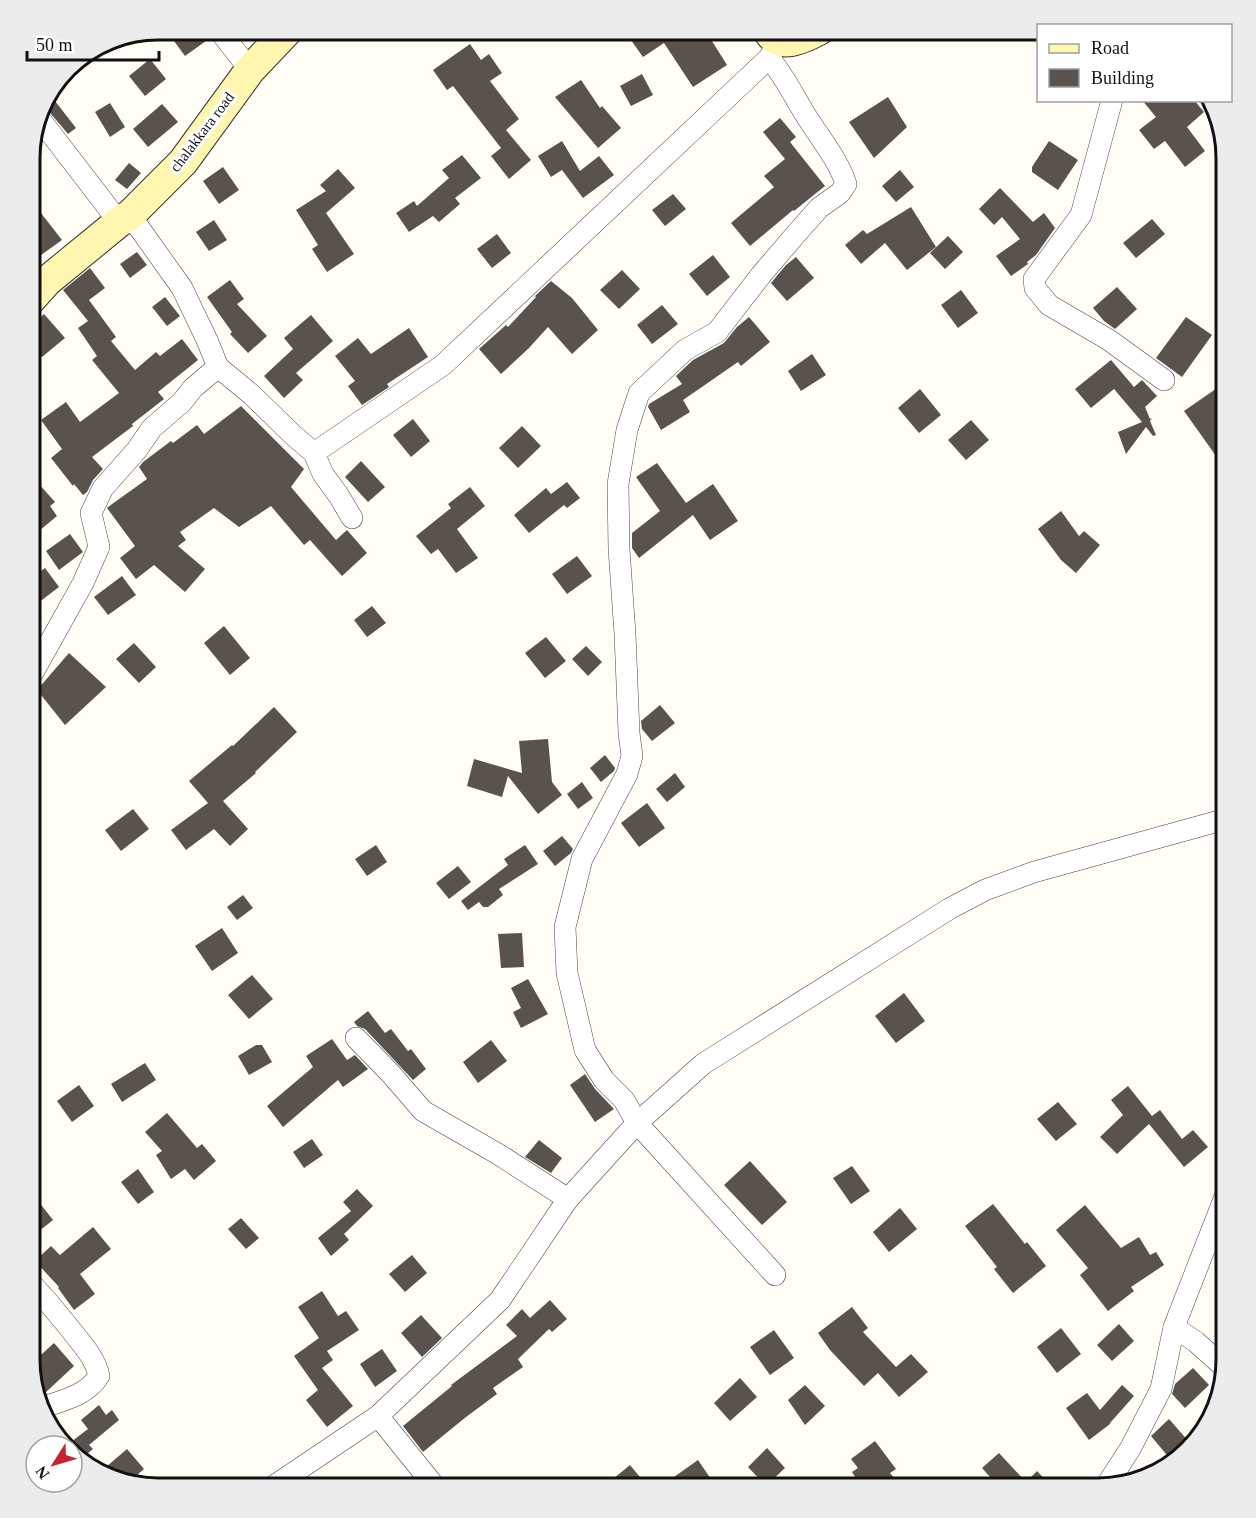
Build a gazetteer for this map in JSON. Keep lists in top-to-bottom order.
{
  "streets": {
    "main road": ["chalakkara road"]
  },
  "legend": ["Road", "Building"],
  "scale_bar": "50 m",
  "north": "bottom left"
}
